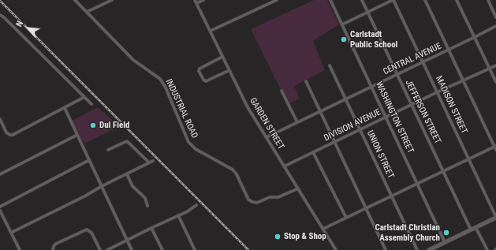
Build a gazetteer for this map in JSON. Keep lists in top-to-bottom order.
{
  "streets": {
    "street": [
      "CENTRAL AVENUE",
      "MADISON STREET",
      "INDUSTRIAL ROAD",
      "JEFFERSON STREET",
      "WASHINGTON STREET",
      "GARDEN STREET",
      "DIVISION AVENUE",
      "UNION STREET"
    ]
  },
  "crossings": [
    ["CENTRAL AVENUE", "MADISON STREET"],
    ["CENTRAL AVENUE", "JEFFERSON STREET"],
    ["CENTRAL AVENUE", "WASHINGTON STREET"],
    ["CENTRAL AVENUE", "GARDEN STREET"],
    ["CENTRAL AVENUE", "UNION STREET"],
    ["MADISON STREET", "DIVISION AVENUE"],
    ["INDUSTRIAL ROAD", "GARDEN STREET"],
    ["JEFFERSON STREET", "DIVISION AVENUE"],
    ["WASHINGTON STREET", "DIVISION AVENUE"],
    ["GARDEN STREET", "DIVISION AVENUE"],
    ["DIVISION AVENUE", "UNION STREET"]
  ],
  "places": [
    "Carlstadt Public School",
    "Dul Field",
    "Carlstadt Christian Assembly Church",
    "Stop & Shop"
  ],
  "north": "top left"
}
